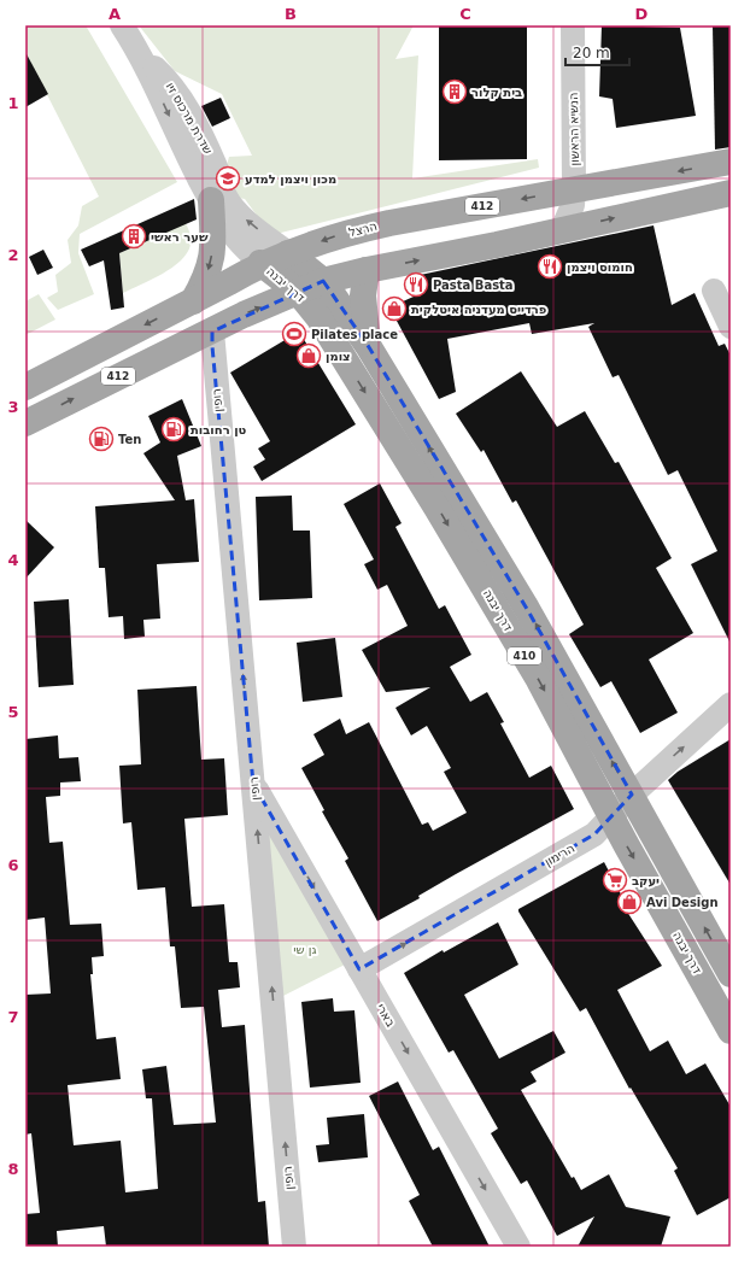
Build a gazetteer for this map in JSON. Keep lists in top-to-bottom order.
{
  "streets": {
    "main road": [
      "412",
      "הרצל",
      "דרך יבנה",
      "410"
    ],
    "street": [
      "שדרת מרכוס זיו",
      "הנשיא הראשון",
      "רופין",
      "הרימון",
      "בארי"
    ]
  },
  "crossings": [
    ["שדרת מרכוס זיו", "הרצל"],
    ["שדרת מרכוס זיו", "דרך יבנה"],
    ["הנשיא הראשון", "412"],
    ["הנשיא הראשון", "הרצל"],
    ["412", "דרך יבנה"],
    ["412", "רופין"],
    ["הרצל", "דרך יבנה"],
    ["דרך יבנה", "הרימון"],
    ["רופין", "בארי"],
    ["הרימון", "בארי"]
  ],
  "one_way": ["רופין", "הרימון", "בארי"],
  "parks": ["גן שי"],
  "places": {
    "building": ["בית קלור", "שער ראשי"],
    "school or university": ["מכון ויצמן למדע"],
    "restaurant": ["חומוס ויצמן", "Pasta Basta"],
    "shop": ["פרדייס מעדניה איטלקית", "צומן", "Avi Design"],
    "sports": ["Pilates place"],
    "fuel station": ["טן רחובות", "Ten"],
    "supermarket": ["יעקב"]
  },
  "scale_bar": "20 m",
  "grid": {
    "columns": [
      "A",
      "B",
      "C",
      "D"
    ],
    "rows": [
      "1",
      "2",
      "3",
      "4",
      "5",
      "6",
      "7",
      "8"
    ]
  }
}
